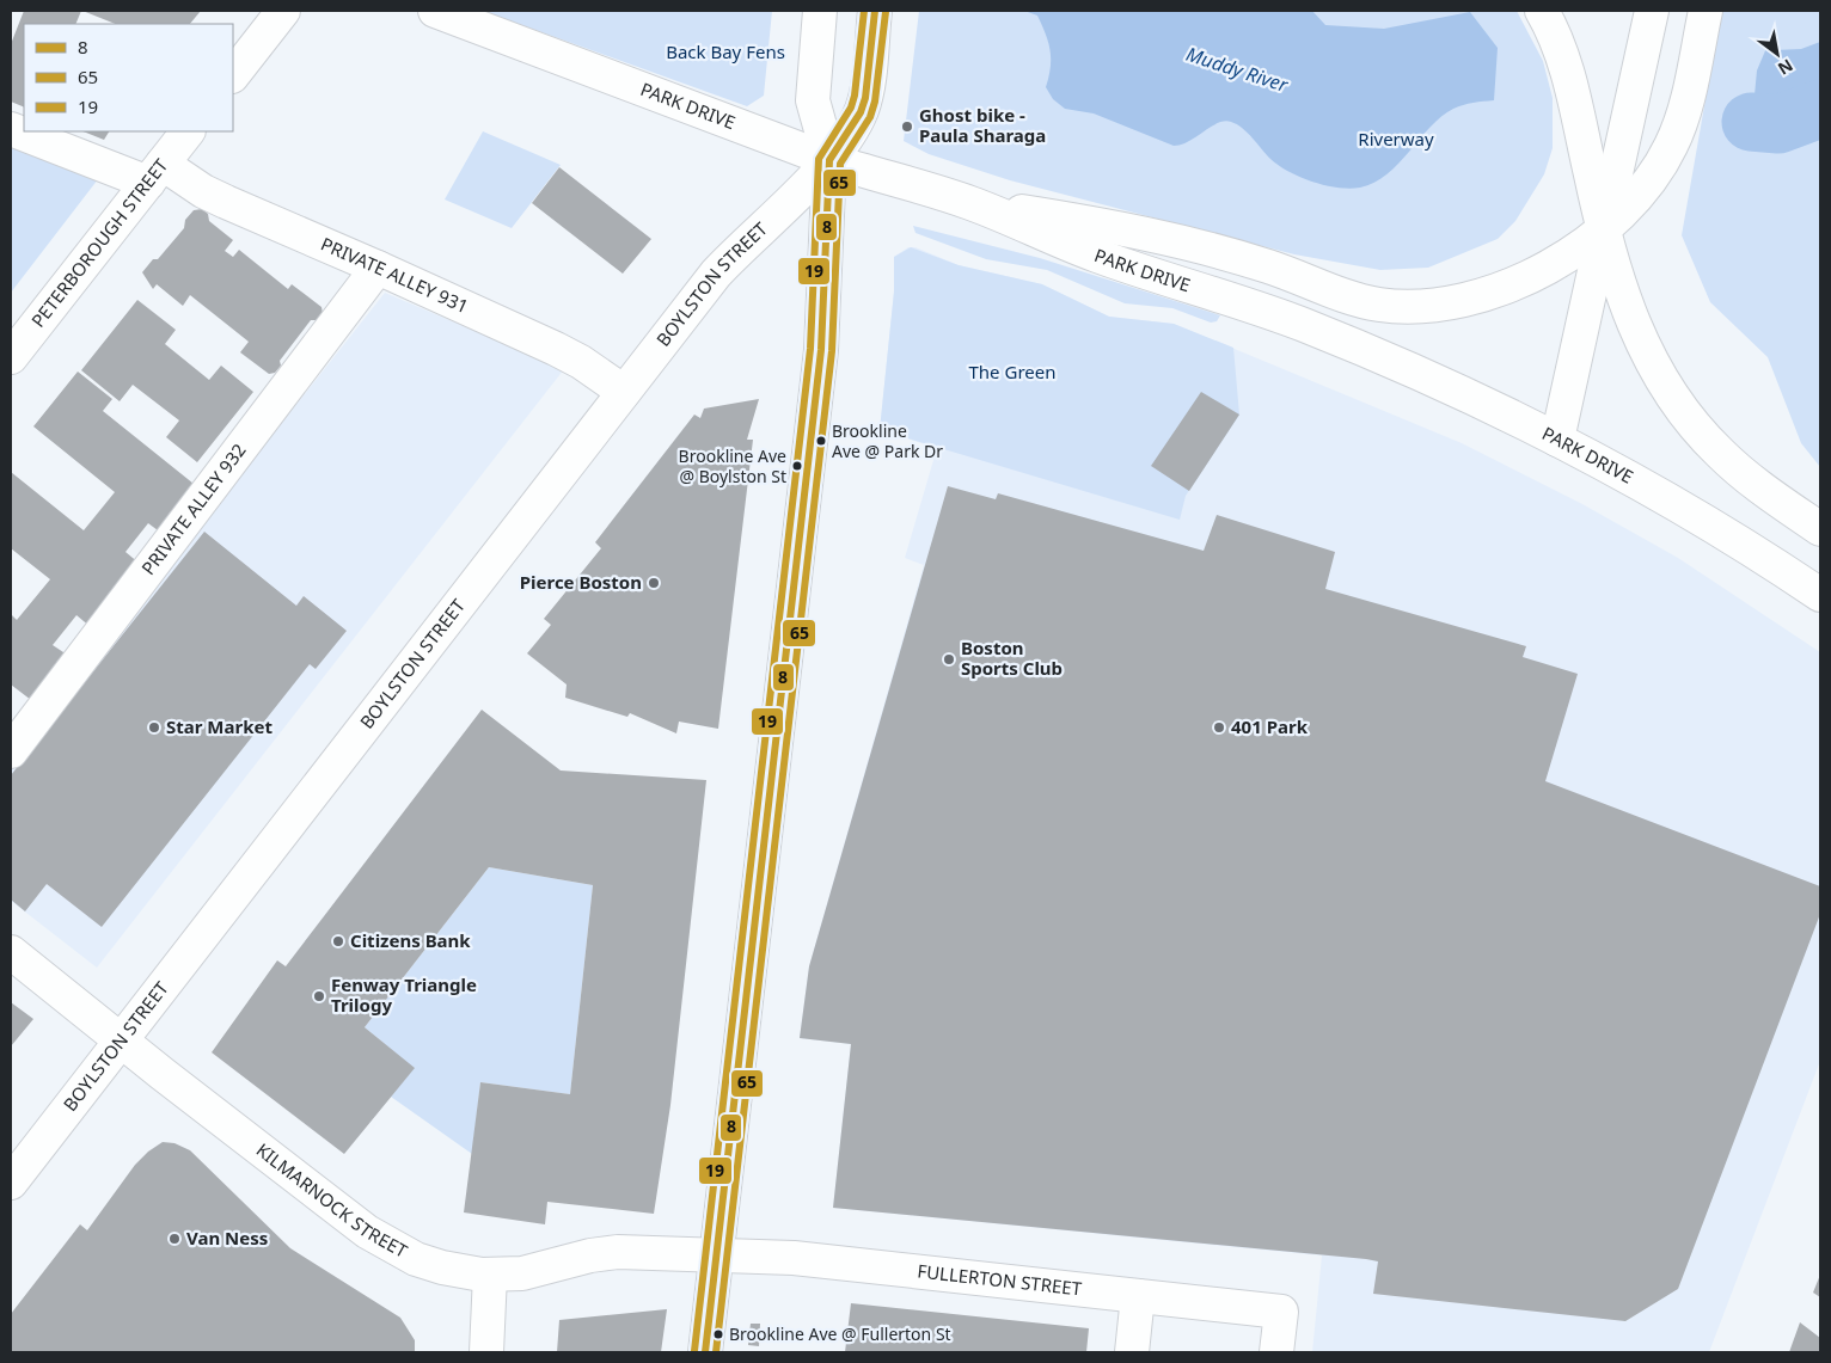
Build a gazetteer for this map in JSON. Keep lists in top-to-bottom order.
{
  "streets": {
    "main road": [
      "PARK DRIVE",
      "PETERBOROUGH STREET",
      "PRIVATE ALLEY 931",
      "BOYLSTON STREET",
      "PRIVATE ALLEY 932",
      "KILMARNOCK STREET",
      "FULLERTON STREET"
    ]
  },
  "crossings": [
    ["PARK DRIVE", "BOYLSTON STREET"],
    ["PETERBOROUGH STREET", "PRIVATE ALLEY 931"],
    ["PRIVATE ALLEY 931", "BOYLSTON STREET"],
    ["PRIVATE ALLEY 931", "PRIVATE ALLEY 932"],
    ["BOYLSTON STREET", "KILMARNOCK STREET"],
    ["KILMARNOCK STREET", "FULLERTON STREET"]
  ],
  "water": ["Muddy River"],
  "parks": ["Back Bay Fens", "Riverway", "The Green"],
  "places": [
    "Ghost bike - Paula Sharaga",
    "Brookline Ave @ Park Dr",
    "Brookline Ave @ Boylston St",
    "Pierce Boston",
    "Boston Sports Club",
    "Star Market",
    "401 Park",
    "Citizens Bank",
    "Fenway Triangle Trilogy",
    "Van Ness",
    "Brookline Ave @ Fullerton St"
  ],
  "lines": ["transit line 8", "transit line 19", "transit line 65"],
  "legend": ["8", "65", "19"],
  "north": "bottom right"
}
